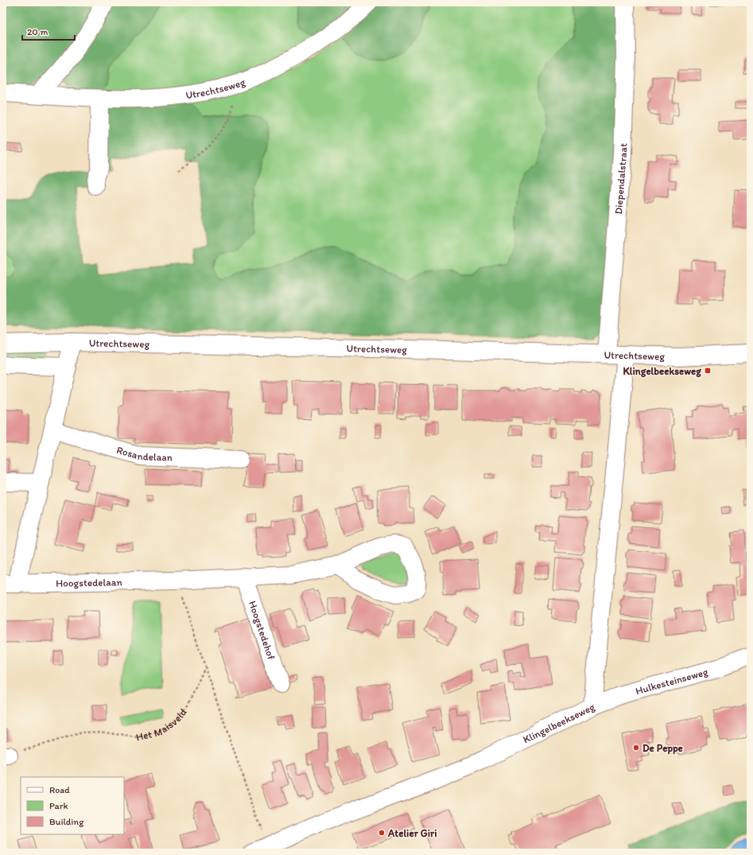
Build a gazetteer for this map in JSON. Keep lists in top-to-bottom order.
{
  "streets": {
    "street": [
      "Utrechtseweg",
      "Diependalstraat",
      "Rosandelaan",
      "Hoogstedelaan",
      "Hoogstedehof",
      "Hulkesteinseweg",
      "Klingelbeekseweg"
    ],
    "path": ["Het Maisveld"]
  },
  "crossings": [
    ["Utrechtseweg", "Diependalstraat"],
    ["Utrechtseweg", "Klingelbeekseweg"],
    ["Hulkesteinseweg", "Klingelbeekseweg"]
  ],
  "places": {
    "transit": ["Klingelbeekseweg"],
    "other": ["De Peppe", "Atelier Giri"]
  },
  "legend": ["Road", "Park", "Building"],
  "scale_bar": "20 m"
}
